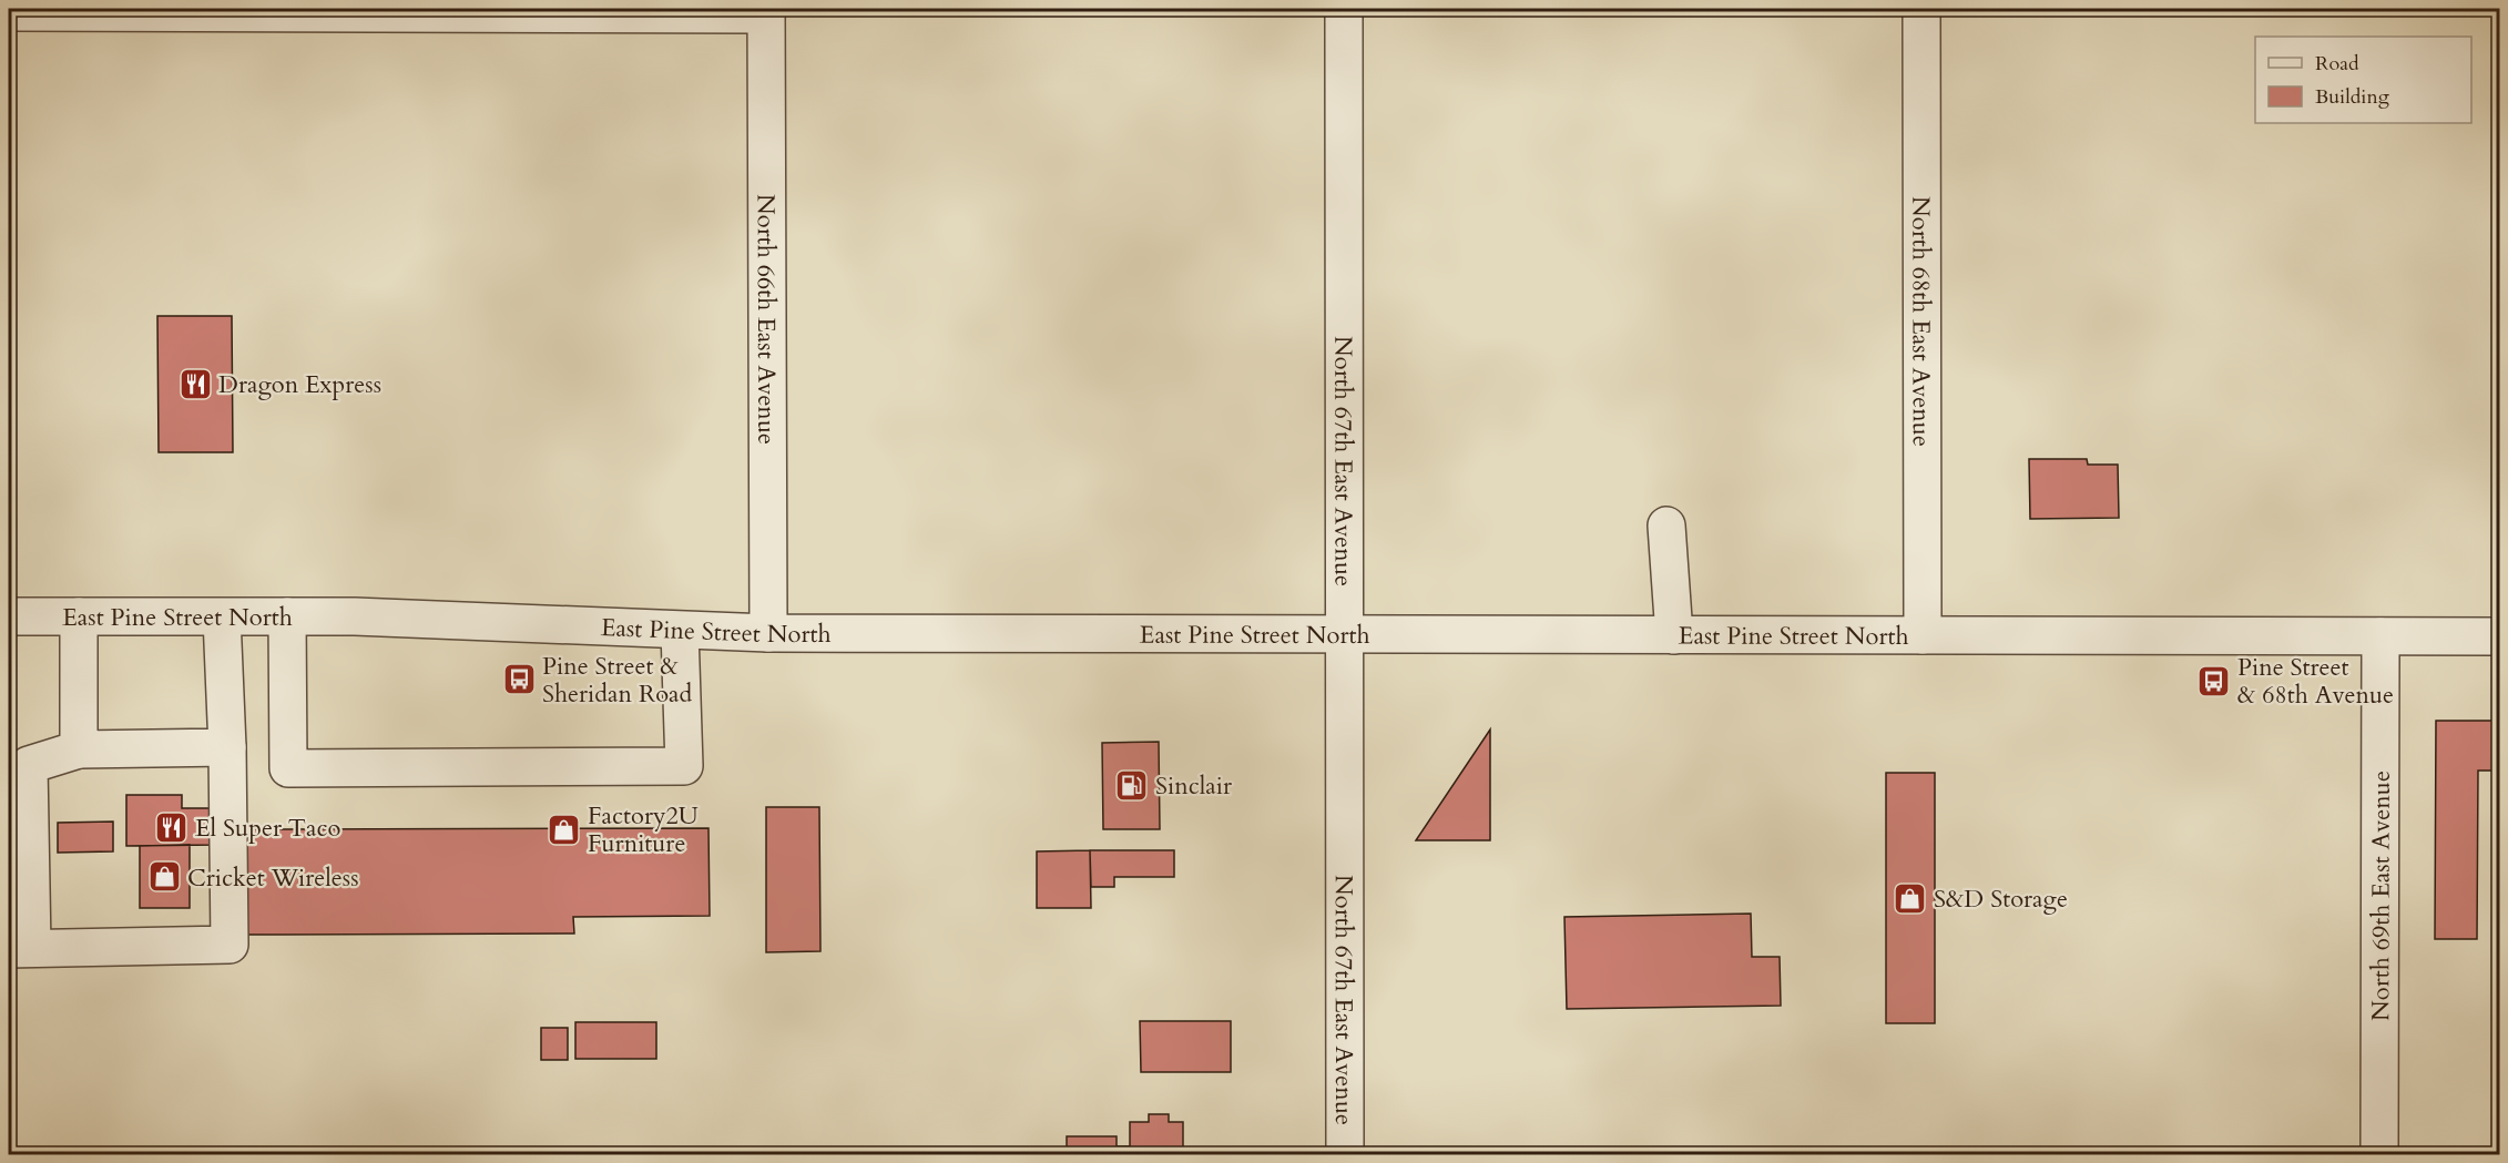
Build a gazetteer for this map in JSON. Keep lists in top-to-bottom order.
{
  "streets": {
    "street": [
      "North 66th East Avenue",
      "North 68th East Avenue",
      "North 67th East Avenue",
      "East Pine Street North",
      "North 69th East Avenue"
    ]
  },
  "crossings": [
    ["North 66th East Avenue", "East Pine Street North"],
    ["North 68th East Avenue", "East Pine Street North"],
    ["North 67th East Avenue", "East Pine Street North"],
    ["East Pine Street North", "North 69th East Avenue"]
  ],
  "places": {
    "restaurant": ["Dragon Express", "El Super Taco"],
    "bus stop": ["Pine Street & Sheridan Road", "Pine Street & 68th Avenue"],
    "fuel station": ["Sinclair"],
    "shop": ["Factory2U Furniture", "Cricket Wireless", "S&D Storage"]
  },
  "legend": ["Road", "Building"]
}
